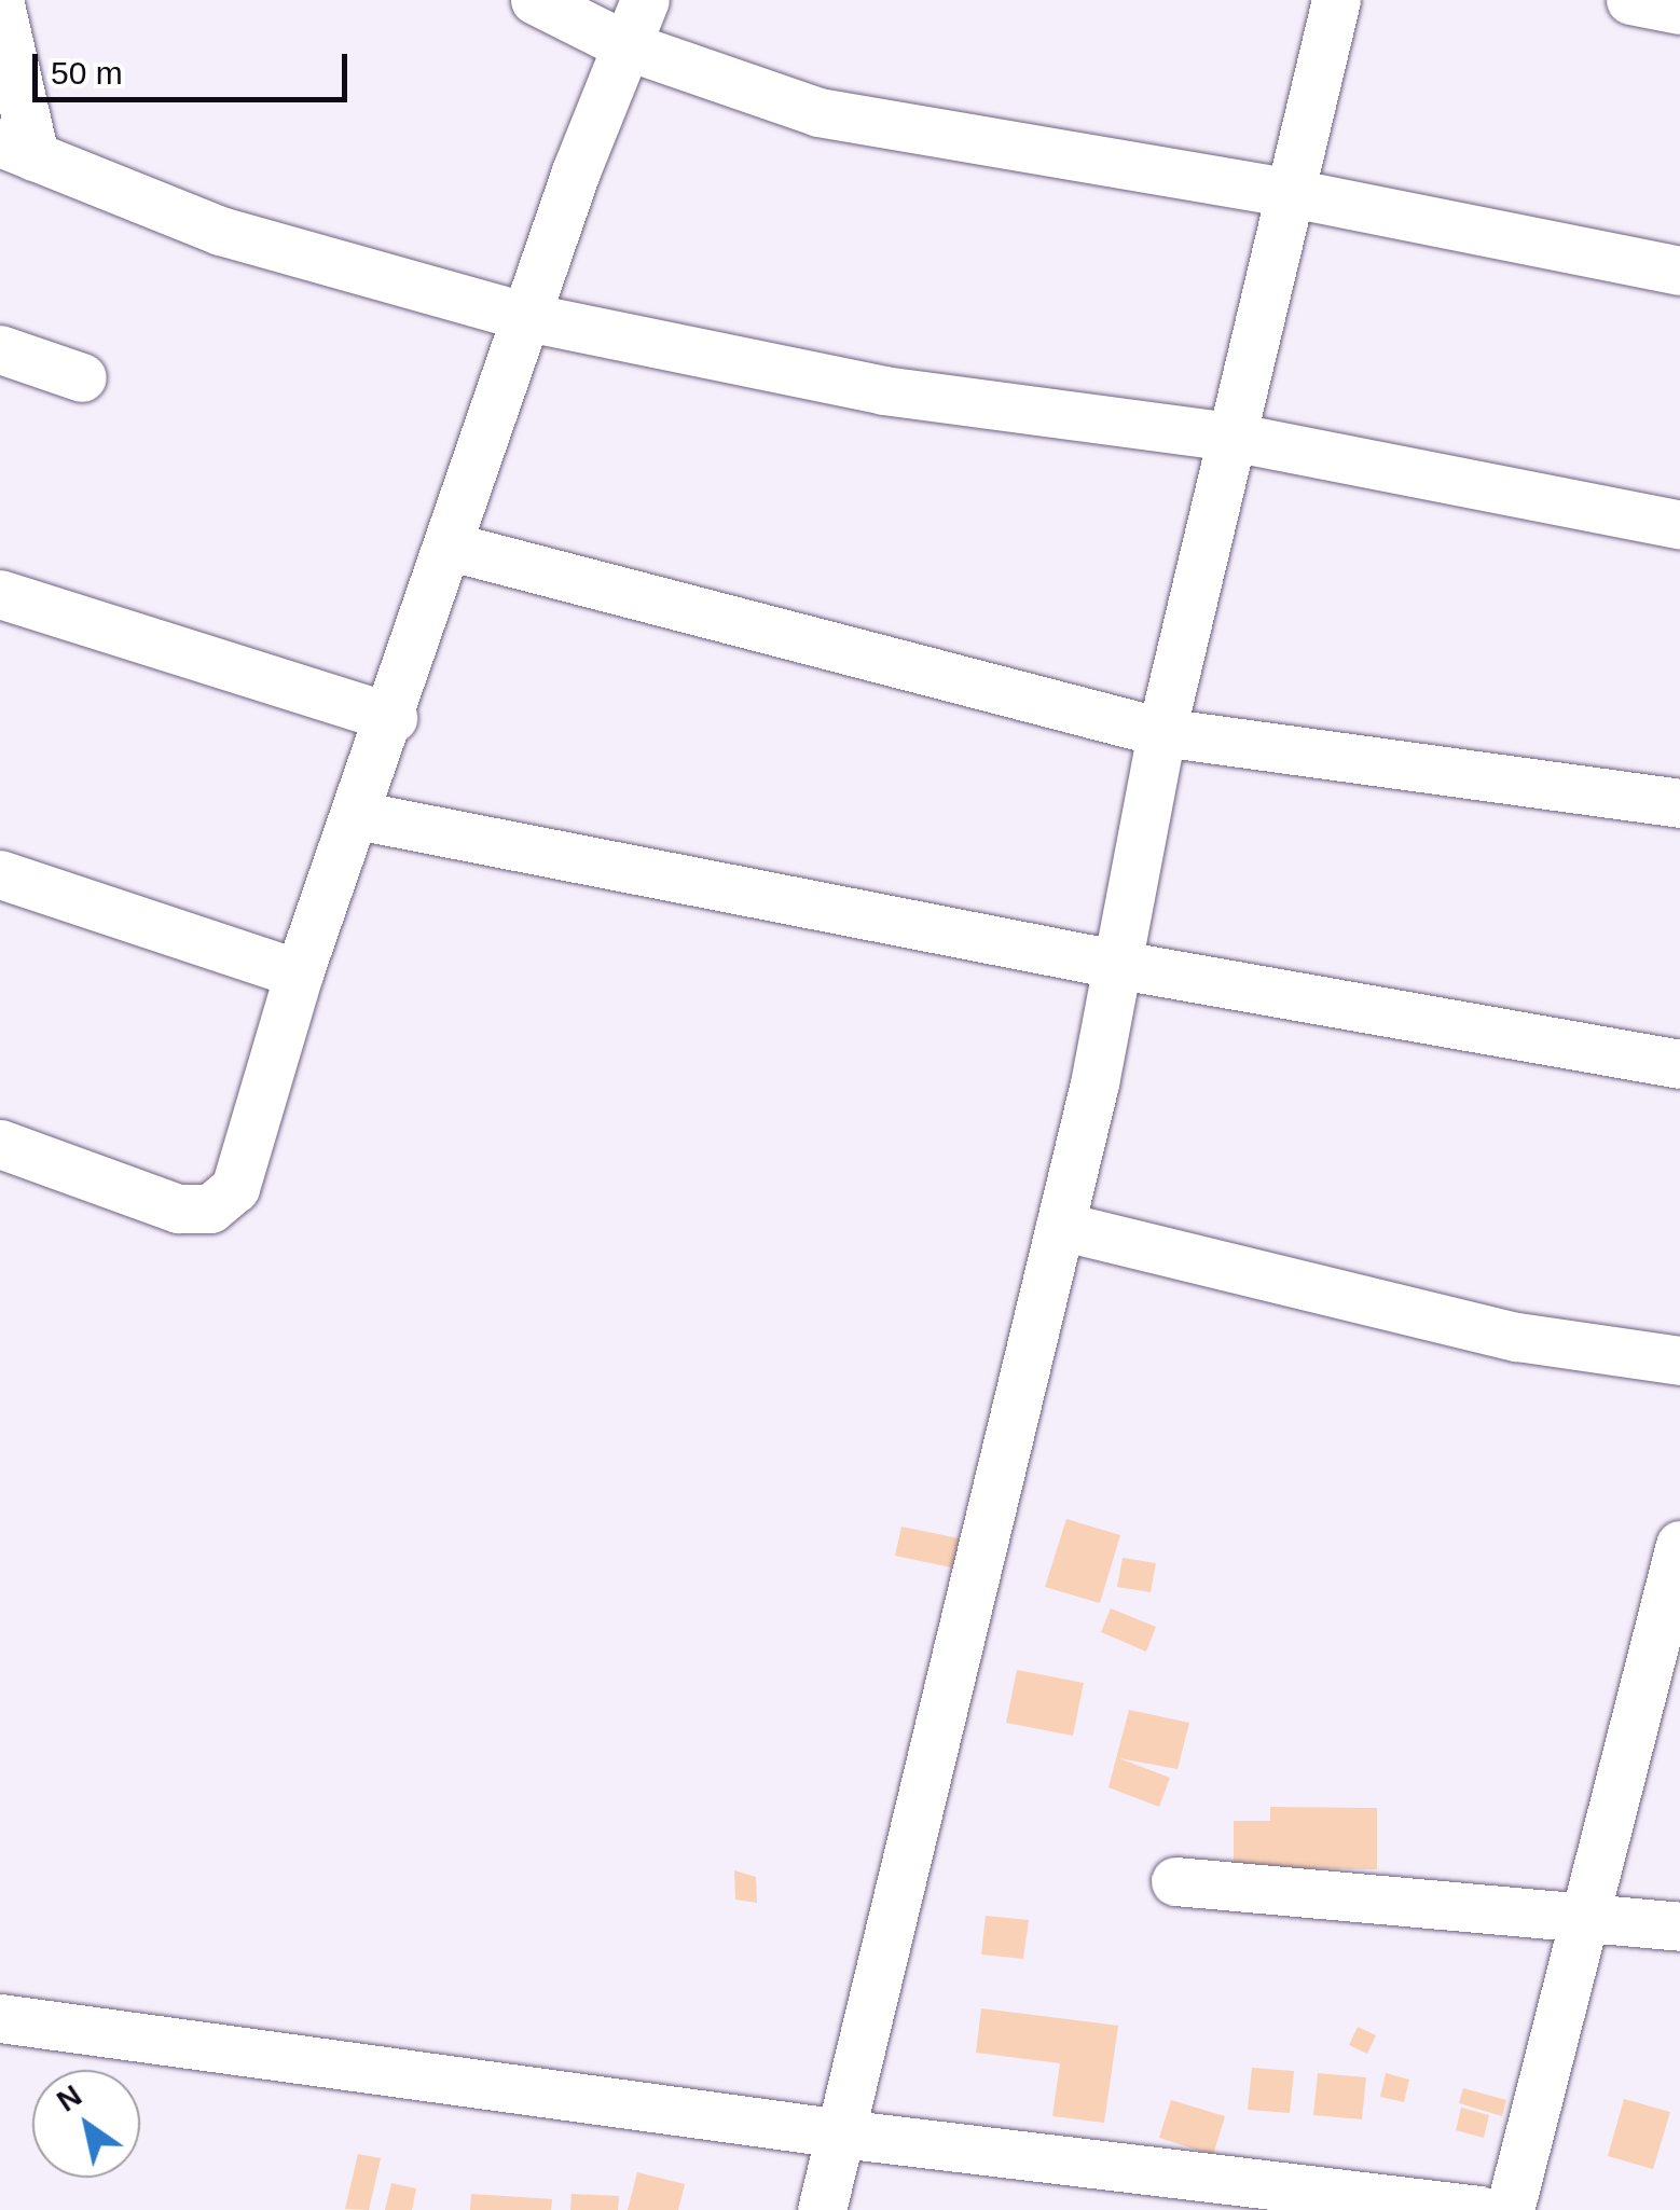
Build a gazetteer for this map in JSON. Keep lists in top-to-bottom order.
{
  "scale_bar": "50 m",
  "north": "top left"
}
